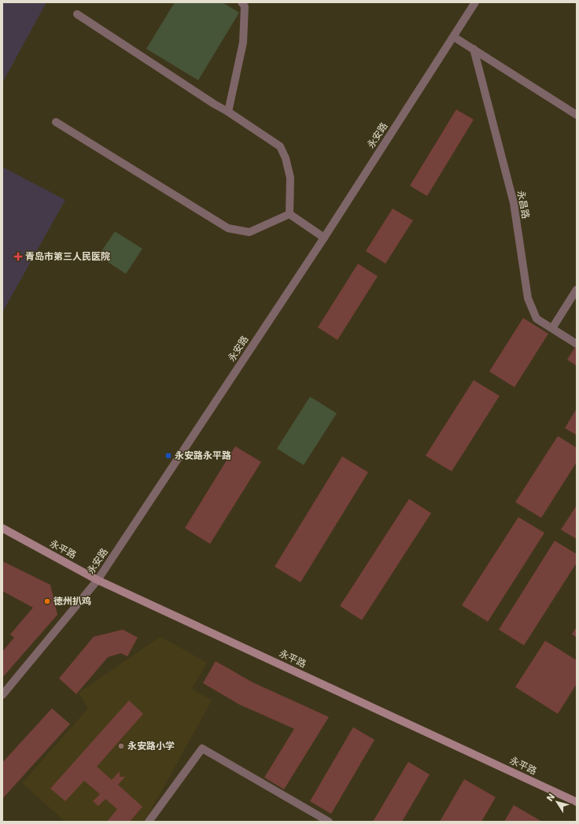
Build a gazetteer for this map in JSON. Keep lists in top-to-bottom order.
{
  "streets": {
    "main road": ["永平路"],
    "street": ["永安路", "永昌路"]
  },
  "crossings": [
    ["永安路", "永平路"]
  ],
  "places": {
    "health": ["青岛市第三人民医院"],
    "transit": ["永安路永平路"],
    "other": ["徳州扒鸡", "永安路小学"]
  },
  "north": "top left"
}
